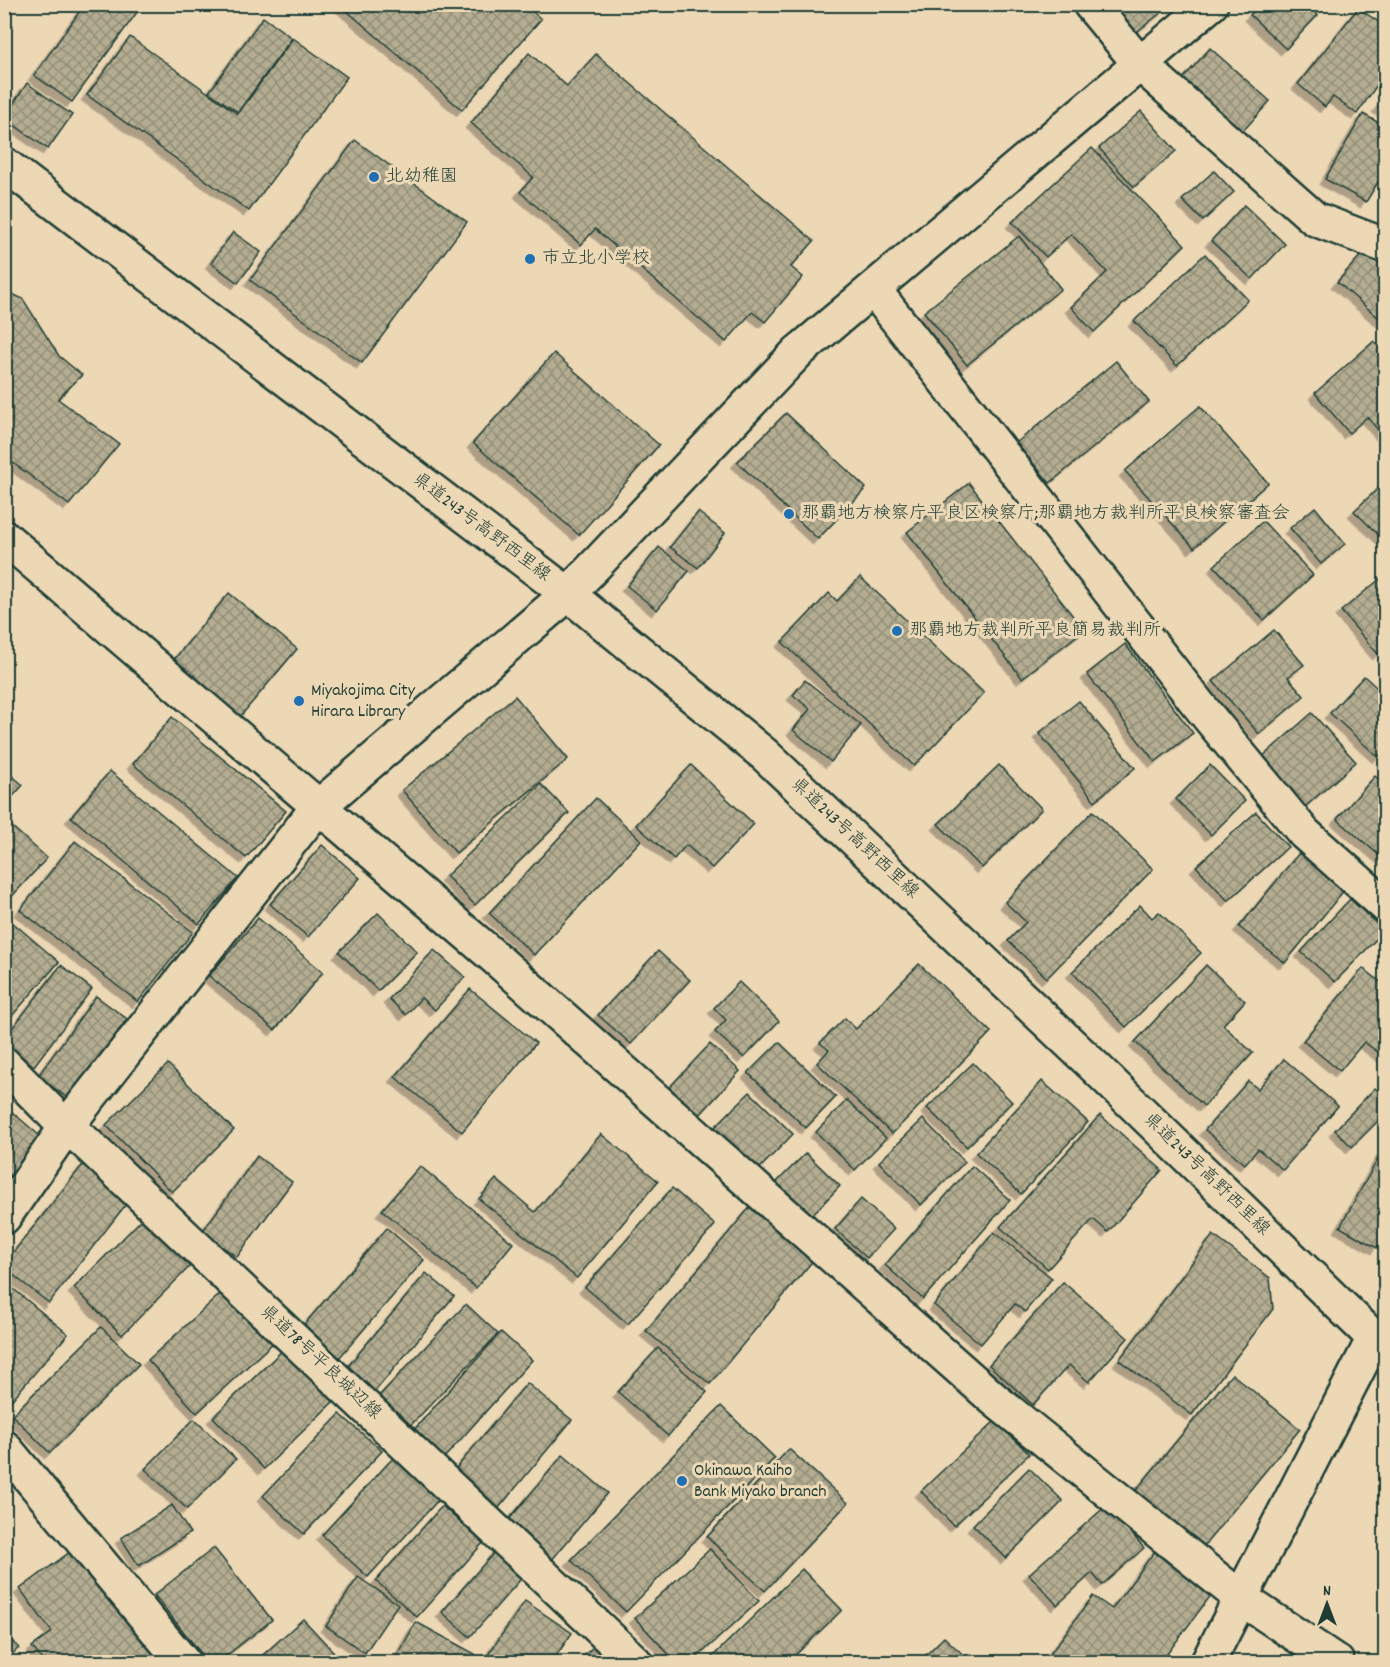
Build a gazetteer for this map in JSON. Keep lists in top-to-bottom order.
{
  "streets": {
    "street": ["県道243号高野西里線", "県道78号平良城辺線"]
  },
  "places": [
    "北幼稚園",
    "市立北小学校",
    "那覇地方検察庁平良区検察庁;那覇地方裁判所平良検察審査会",
    "那覇地方裁判所平良簡易裁判所",
    "Miyakojima City Hirara Library",
    "Okinawa Kaiho Bank Miyako branch"
  ],
  "north": "top"
}
